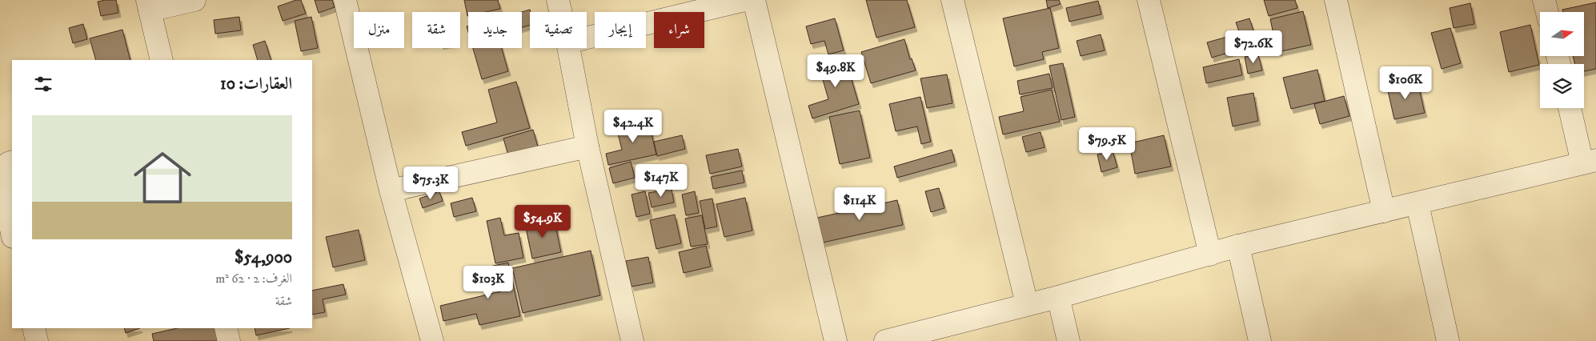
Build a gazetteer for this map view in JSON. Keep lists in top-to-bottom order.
{
  "north": "right",
  "page": {
    "chip": [
      "شراء",
      "إيجار",
      "تصفية",
      "جديد",
      "شقة",
      "منزل"
    ],
    "price": [
      "$72.6K",
      "$49.8K",
      "$106K",
      "$42.4K",
      "$79.5K",
      "$147K",
      "$75.3K",
      "$114K",
      "$54.9K",
      "$103K"
    ],
    "heading": "العقارات: 10",
    "list": [
      {
        "name": "$54,900",
        "note": "الغرف: 2 · 62 m² · شقة"
      }
    ]
  }
}
